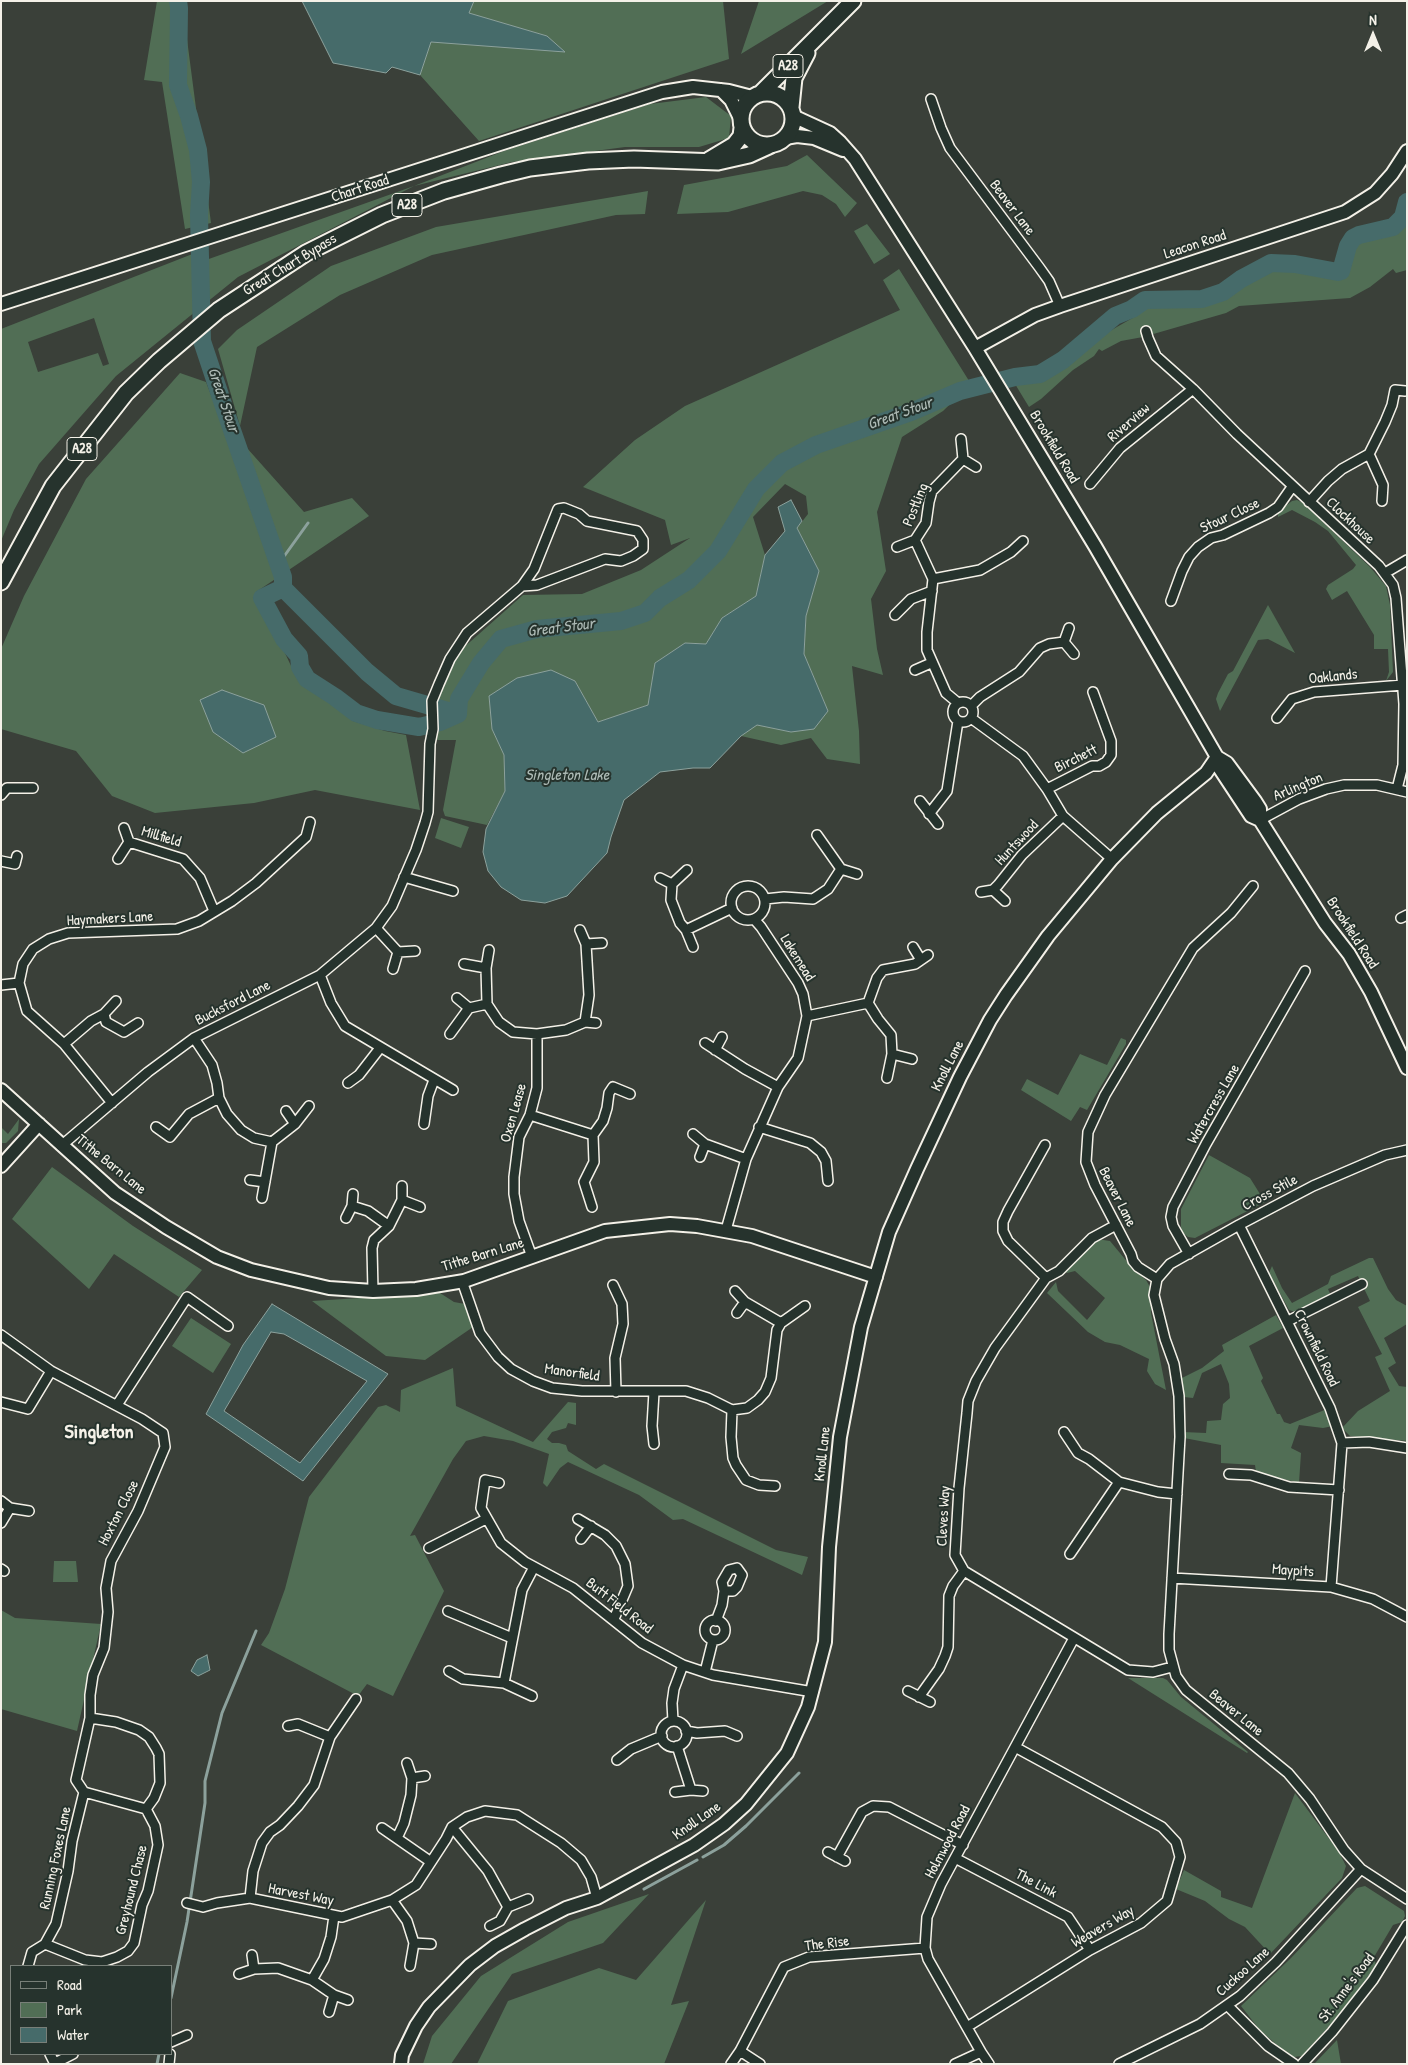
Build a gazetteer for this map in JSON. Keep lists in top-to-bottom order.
{
  "streets": {
    "main road": ["A28", "Great Chart Bypass"],
    "street": [
      "Chart Road",
      "Beaver Lane",
      "Leacon Road",
      "Riverview",
      "Brookfield Road",
      "Postling",
      "Stour Close",
      "Clockhouse",
      "Oaklands",
      "Birchett",
      "Arlington",
      "Millfield",
      "Huntswood",
      "Haymakers Lane",
      "Lakemead",
      "Bucksford Lane",
      "Knoll Lane",
      "Watercress Lane",
      "Oxen Lease",
      "Tithe Barn Lane",
      "Cross Stile",
      "Crownfield Road",
      "Manorfield",
      "Hoxton Close",
      "Cleves Way",
      "Maypits",
      "Butt Field Road",
      "Holmwood Road",
      "Running Foxes Lane",
      "The Link",
      "Greyhound Chase",
      "Harvest Way",
      "Weavers Way",
      "The Rise",
      "Cuckoo Lane",
      "St. Anne's Road"
    ]
  },
  "crossings": [
    ["A28", "Chart Road"],
    ["A28", "Great Chart Bypass"],
    ["A28", "Brookfield Road"],
    ["Chart Road", "Great Chart Bypass"],
    ["Chart Road", "Brookfield Road"],
    ["Beaver Lane", "Leacon Road"],
    ["Beaver Lane", "Cross Stile"],
    ["Beaver Lane", "Cleves Way"],
    ["Beaver Lane", "Maypits"],
    ["Beaver Lane", "Cuckoo Lane"],
    ["Leacon Road", "Brookfield Road"],
    ["Great Chart Bypass", "Brookfield Road"],
    ["Riverview", "Clockhouse"],
    ["Brookfield Road", "Arlington"],
    ["Brookfield Road", "Knoll Lane"],
    ["Stour Close", "Clockhouse"],
    ["Clockhouse", "Oaklands"],
    ["Clockhouse", "Arlington"],
    ["Millfield", "Haymakers Lane"],
    ["Lakemead", "Tithe Barn Lane"],
    ["Bucksford Lane", "Tithe Barn Lane"],
    ["Knoll Lane", "Tithe Barn Lane"],
    ["Knoll Lane", "Butt Field Road"],
    ["Knoll Lane", "Harvest Way"],
    ["Watercress Lane", "Cross Stile"],
    ["Oxen Lease", "Tithe Barn Lane"],
    ["Tithe Barn Lane", "Manorfield"],
    ["Cross Stile", "Crownfield Road"],
    ["Crownfield Road", "Maypits"],
    ["Hoxton Close", "Running Foxes Lane"],
    ["Hoxton Close", "Greyhound Chase"],
    ["Holmwood Road", "The Link"],
    ["Holmwood Road", "Weavers Way"],
    ["Holmwood Road", "The Rise"],
    ["Running Foxes Lane", "Greyhound Chase"],
    ["The Link", "Weavers Way"]
  ],
  "districts": ["Singleton"],
  "water": ["Great Stour", "Singleton Lake"],
  "legend": ["Road", "Park", "Water"],
  "north": "top"
}
